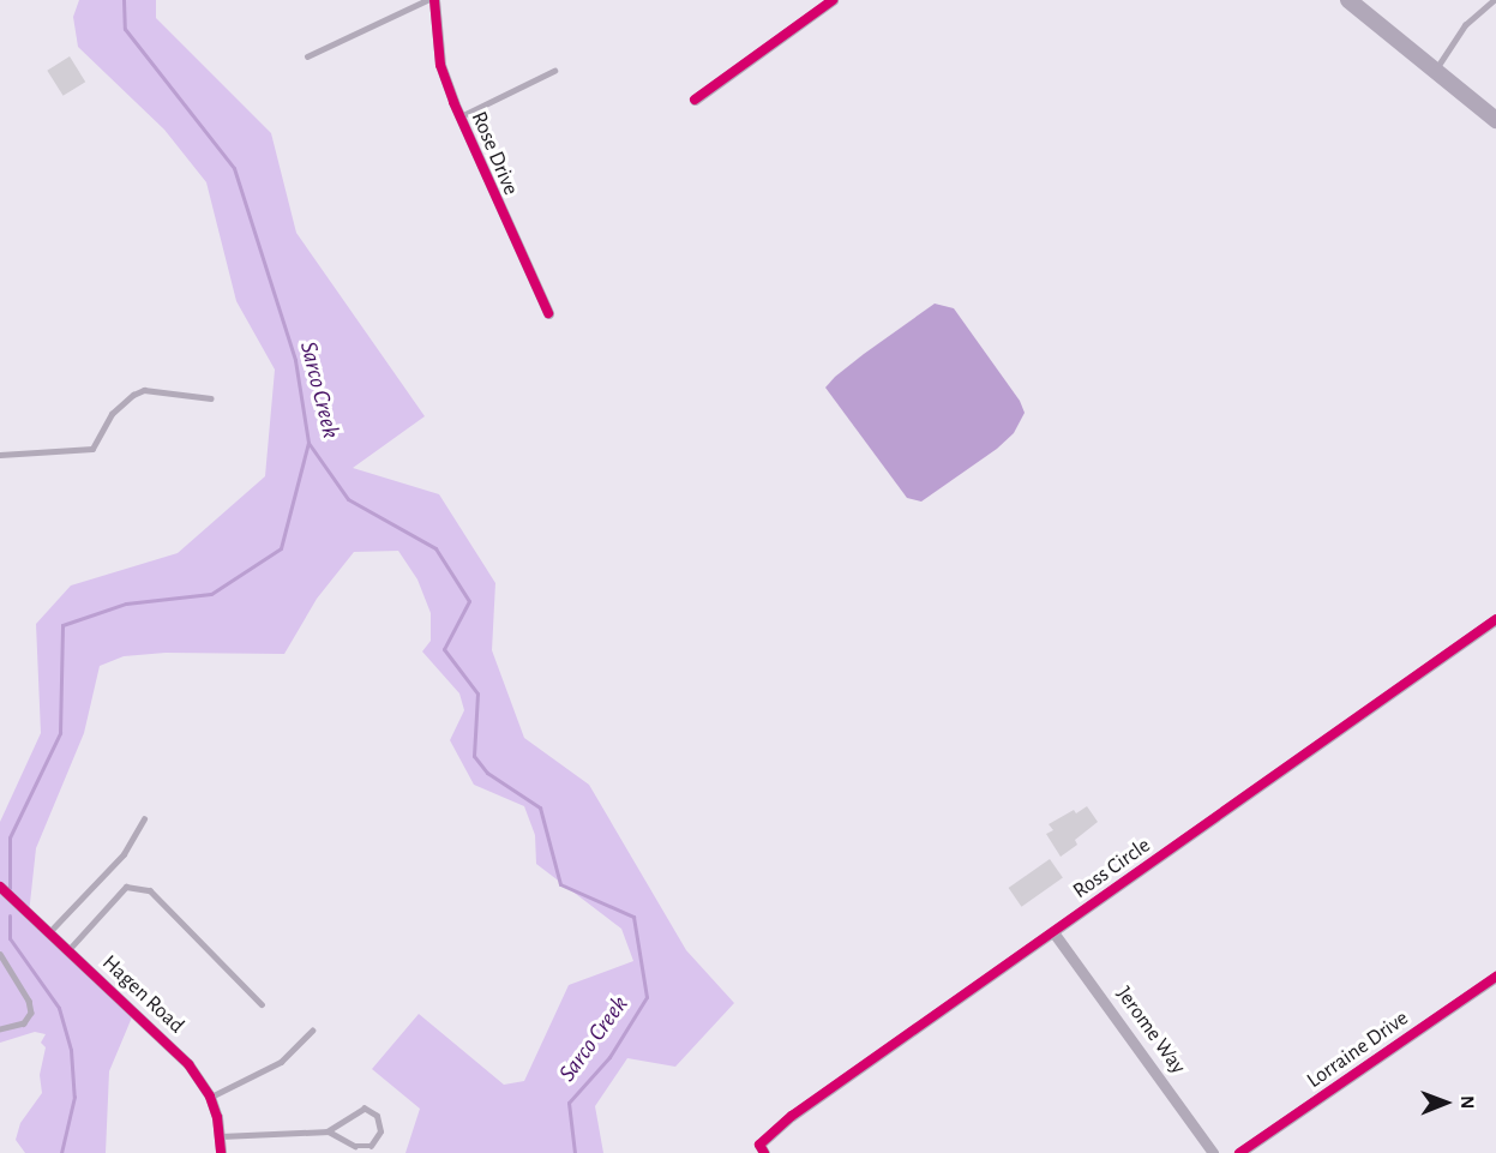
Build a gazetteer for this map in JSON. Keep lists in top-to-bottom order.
{
  "streets": {
    "street": [
      "Rose Drive",
      "Ross Circle",
      "Hagen Road",
      "Jerome Way",
      "Lorraine Drive"
    ]
  },
  "crossings": [
    ["Ross Circle", "Jerome Way"]
  ],
  "water": ["Sarco Creek"],
  "north": "right"
}
